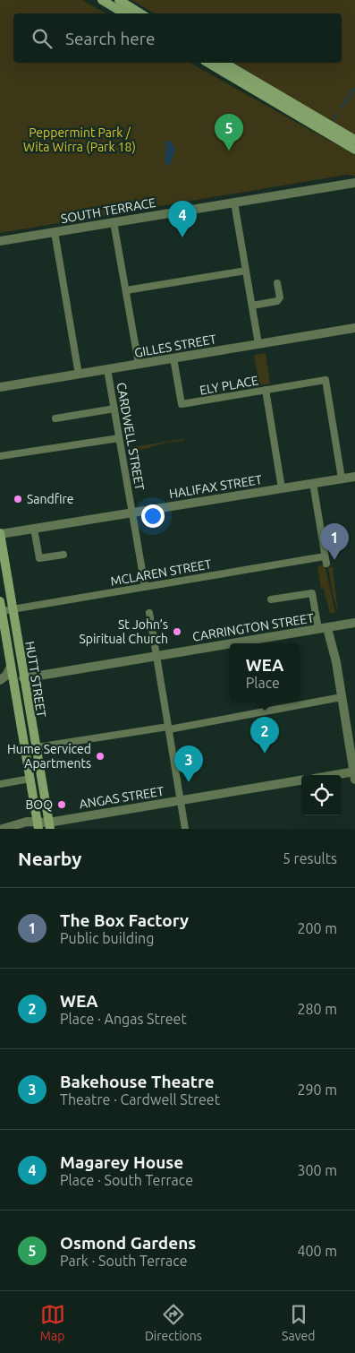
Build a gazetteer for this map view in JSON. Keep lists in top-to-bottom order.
{
  "streets": {
    "main road": ["HUTT STREET"],
    "street": [
      "SOUTH TERRACE",
      "GILLES STREET",
      "ELY PLACE",
      "CARDWELL STREET",
      "HALIFAX STREET",
      "MCLAREN STREET",
      "CARRINGTON STREET",
      "ANGAS STREET"
    ]
  },
  "crossings": [
    ["GILLES STREET", "ELY PLACE"],
    ["GILLES STREET", "CARDWELL STREET"],
    ["ELY PLACE", "HALIFAX STREET"],
    ["CARDWELL STREET", "HALIFAX STREET"],
    ["CARDWELL STREET", "MCLAREN STREET"],
    ["HALIFAX STREET", "MCLAREN STREET"],
    ["HALIFAX STREET", "HUTT STREET"],
    ["MCLAREN STREET", "HUTT STREET"],
    ["CARRINGTON STREET", "HUTT STREET"],
    ["HUTT STREET", "ANGAS STREET"]
  ],
  "parks": ["Peppermint Park / Wita Wirra (Park 18)"],
  "places": [
    "Sandfire",
    "St John’s Spiritual Church",
    "Hume Serviced Apartments",
    "BOQ"
  ],
  "page": {
    "search": "Search here",
    "pins": [
      "5",
      "4",
      "1",
      "2",
      "3"
    ],
    "popup": ["WEA", "Place"],
    "heading": ["Nearby", "5 results"],
    "list": [
      {
        "mark": "1",
        "name": "The Box Factory",
        "note": "Public building",
        "value": "200 m"
      },
      {
        "mark": "2",
        "name": "WEA",
        "note": "Place · Angas Street",
        "value": "280 m"
      },
      {
        "mark": "3",
        "name": "Bakehouse Theatre",
        "note": "Theatre · Cardwell Street",
        "value": "290 m"
      },
      {
        "mark": "4",
        "name": "Magarey House",
        "note": "Place · South Terrace",
        "value": "300 m"
      },
      {
        "mark": "5",
        "name": "Osmond Gardens",
        "note": "Park · South Terrace",
        "value": "400 m"
      }
    ],
    "nav": ["Map", "Directions", "Saved"]
  }
}
